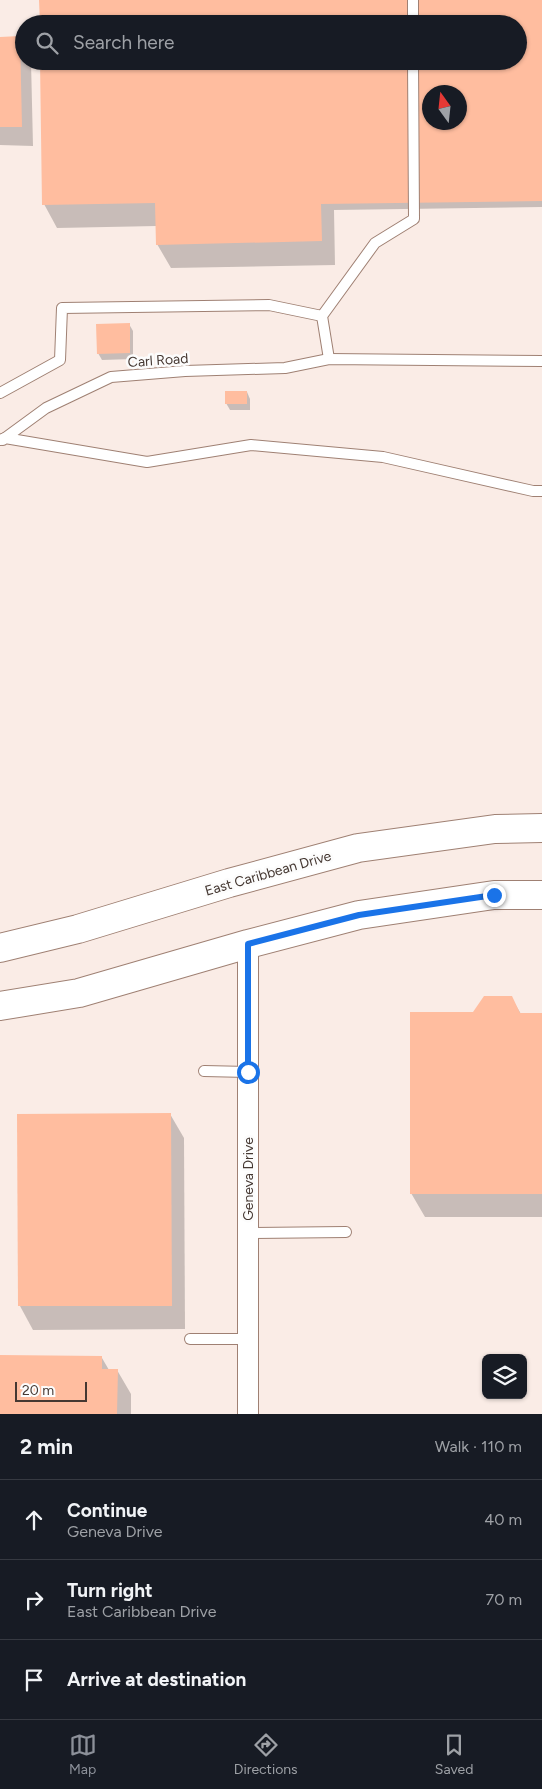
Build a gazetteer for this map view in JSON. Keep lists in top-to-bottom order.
{
  "streets": {
    "main road": ["East Caribbean Drive"],
    "street": ["Geneva Drive"],
    "lane": ["Carl Road"]
  },
  "scale_bar": "20 m",
  "north": "top",
  "page": {
    "search": "Search here",
    "scale": "20 m",
    "heading": ["2 min", "Walk · 110 m"],
    "list": [
      ["Continue", "Geneva Drive", "40 m"],
      ["Turn right", "East Caribbean Drive", "70 m"],
      "Arrive at destination"
    ],
    "nav": ["Map", "Directions", "Saved"]
  }
}
